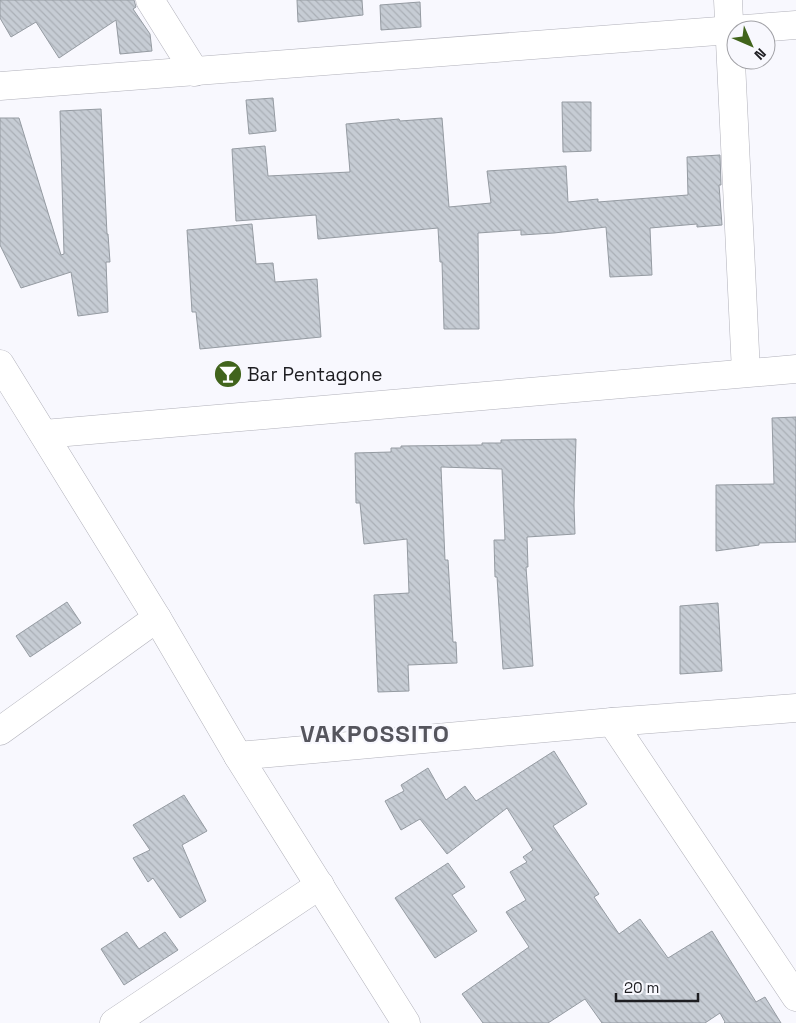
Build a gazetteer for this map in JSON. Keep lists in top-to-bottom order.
{
  "districts": ["VAKPOSSITO"],
  "places": {
    "bar": ["Bar Pentagone"]
  },
  "scale_bar": "20 m",
  "north": "bottom right"
}
